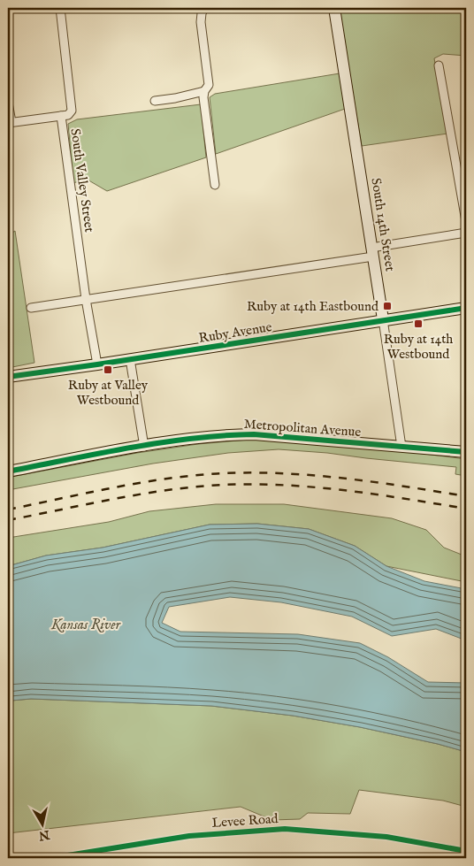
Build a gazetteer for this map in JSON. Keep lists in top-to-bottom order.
{
  "streets": {
    "street": [
      "South Valley Street",
      "South 14th Street",
      "Ruby Avenue",
      "Metropolitan Avenue"
    ],
    "cycle path": ["Levee Road"]
  },
  "crossings": [
    ["South Valley Street", "Ruby Avenue"],
    ["South 14th Street", "Ruby Avenue"],
    ["South 14th Street", "Metropolitan Avenue"]
  ],
  "water": ["Kansas River"],
  "places": {
    "transit": ["Ruby at 14th Eastbound", "Ruby at 14th Westbound", "Ruby at Valley Westbound"]
  },
  "north": "bottom"
}
